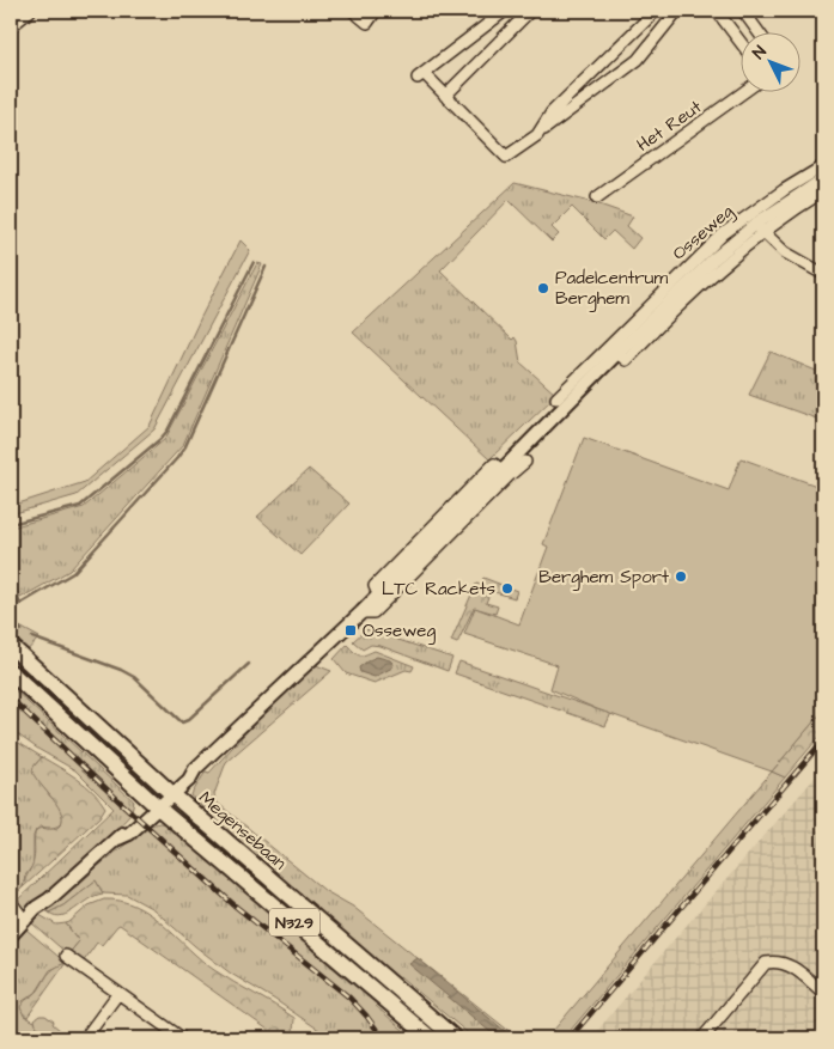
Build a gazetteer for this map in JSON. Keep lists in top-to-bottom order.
{
  "streets": {
    "main road": ["Megensebaan", "N329"],
    "street": ["Het Reut", "Osseweg"]
  },
  "crossings": [
    ["Osseweg", "Megensebaan"]
  ],
  "places": {
    "other": ["Padelcentrum Berghem", "Berghem Sport", "LTC Rackets"],
    "transit": ["Osseweg"]
  },
  "north": "top left"
}
